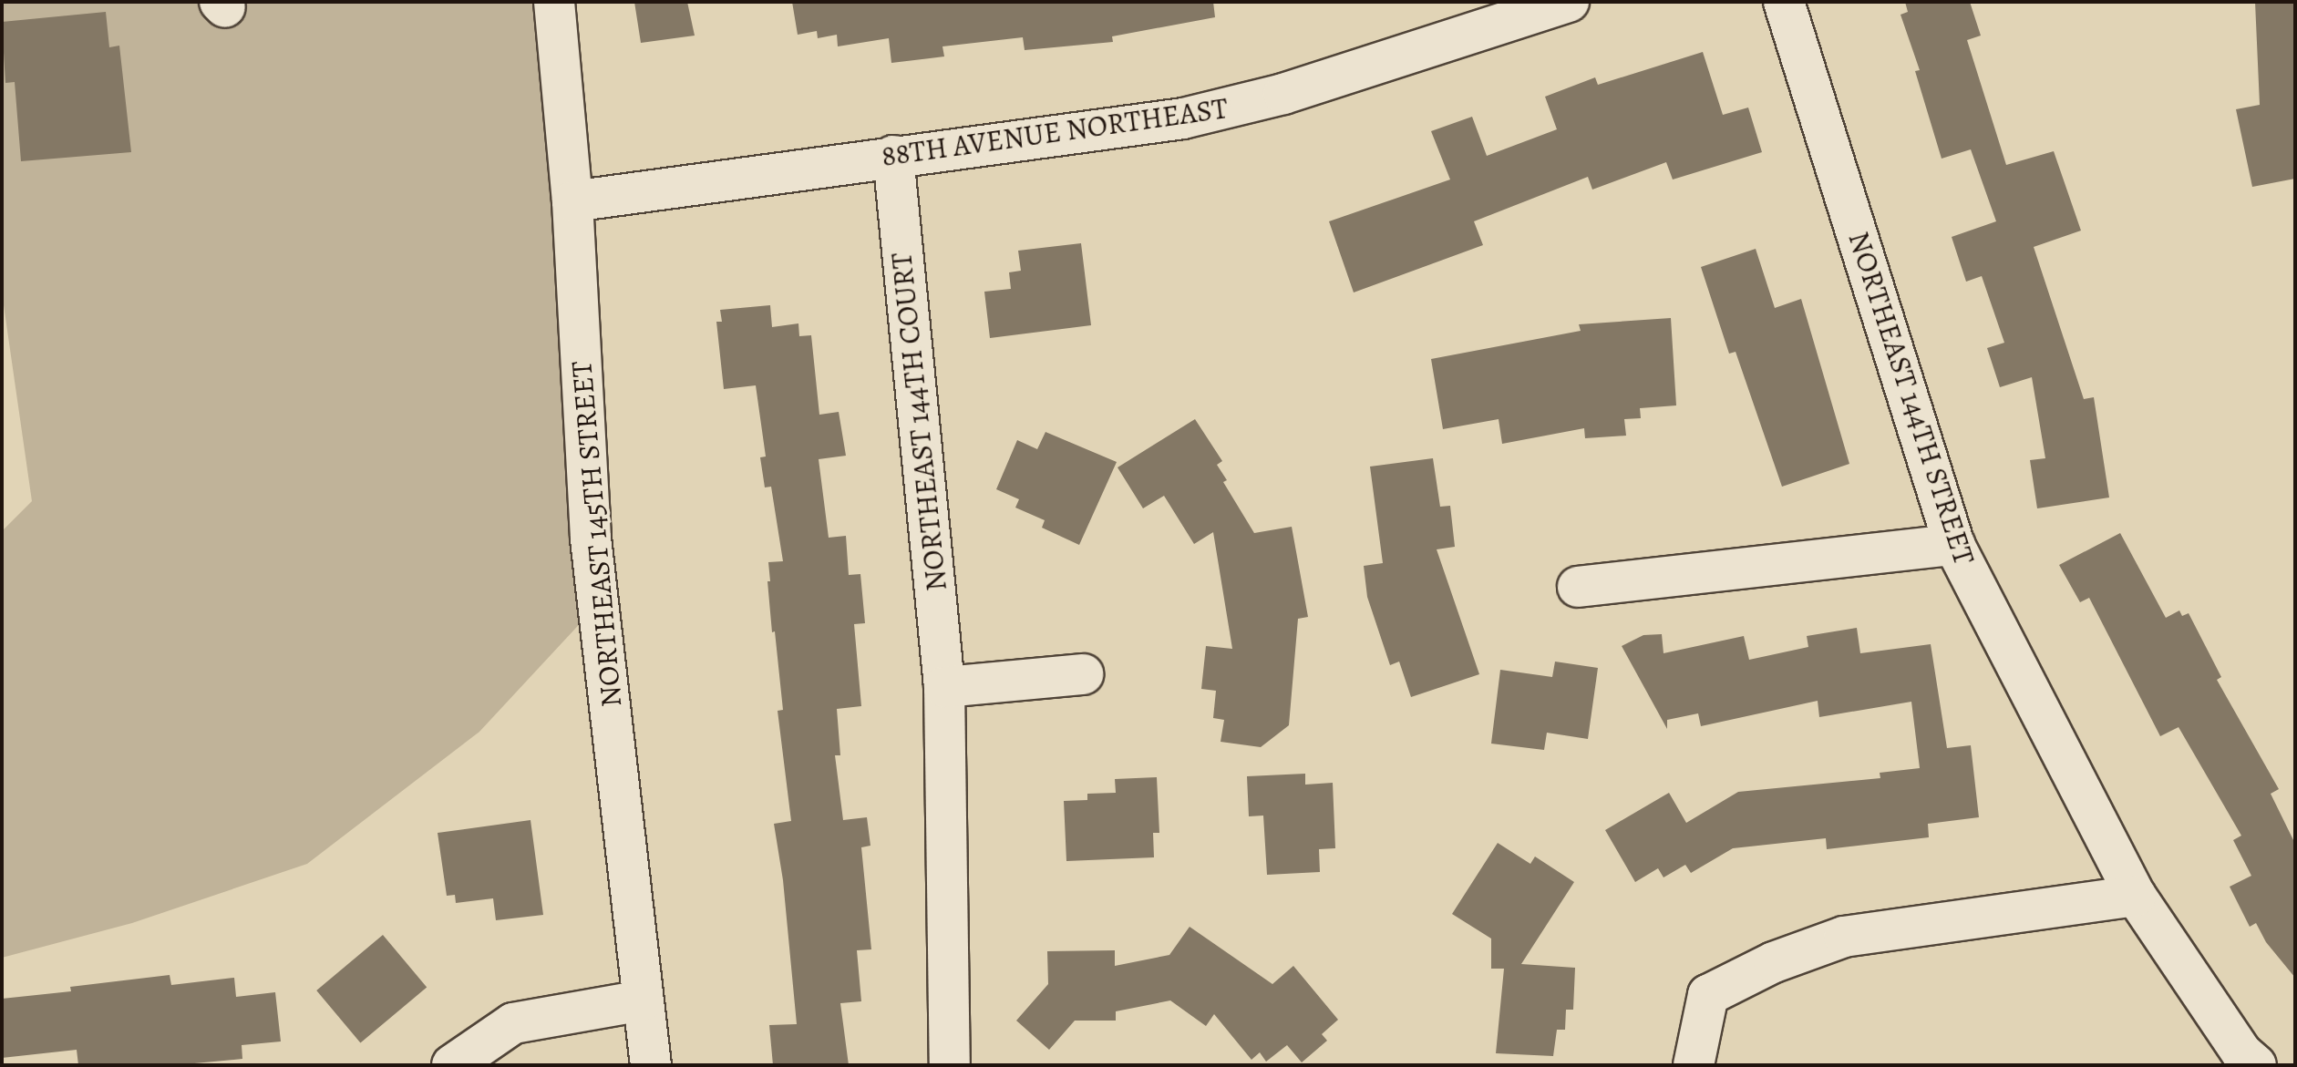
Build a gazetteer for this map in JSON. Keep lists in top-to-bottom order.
{
  "streets": {
    "street": [
      "88TH AVENUE NORTHEAST",
      "NORTHEAST 144TH STREET",
      "NORTHEAST 144TH COURT",
      "NORTHEAST 145TH STREET"
    ]
  },
  "crossings": [
    ["88TH AVENUE NORTHEAST", "NORTHEAST 144TH COURT"],
    ["88TH AVENUE NORTHEAST", "NORTHEAST 145TH STREET"]
  ]
}
